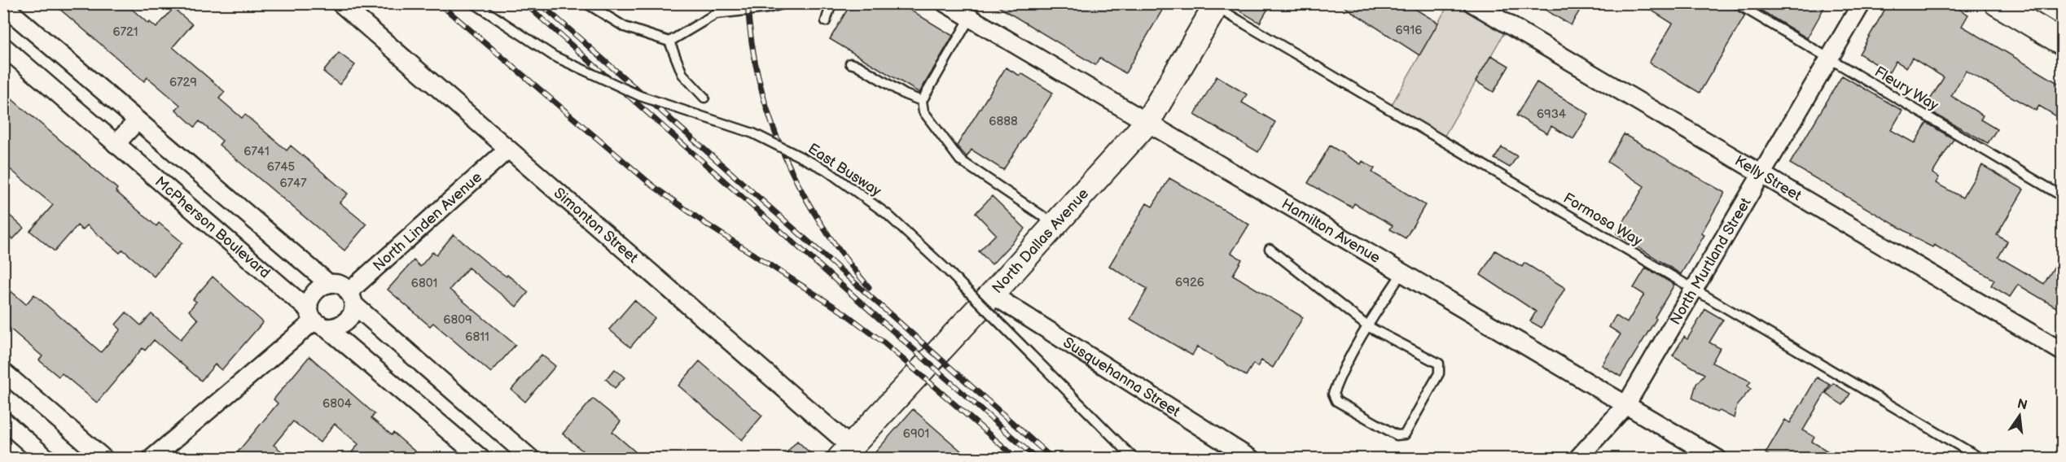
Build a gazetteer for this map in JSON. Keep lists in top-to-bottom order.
{
  "streets": {
    "main road": ["North Dallas Avenue"],
    "street": [
      "Kelly Street",
      "North Linden Avenue",
      "Simonton Street",
      "McPherson Boulevard",
      "Hamilton Avenue",
      "North Murtland Street",
      "Susquehanna Street"
    ],
    "lane": ["Fleury Way", "East Busway", "Formosa Way"]
  },
  "crossings": [
    ["Fleury Way", "North Murtland Street"],
    ["Kelly Street", "North Murtland Street"],
    ["Formosa Way", "North Dallas Avenue"],
    ["Formosa Way", "North Murtland Street"],
    ["North Linden Avenue", "Simonton Street"],
    ["North Linden Avenue", "McPherson Boulevard"],
    ["Simonton Street", "North Dallas Avenue"],
    ["Hamilton Avenue", "North Dallas Avenue"],
    ["Hamilton Avenue", "North Murtland Street"],
    ["North Dallas Avenue", "Susquehanna Street"]
  ],
  "house_numbers": [
    "6916",
    "6721",
    "6729",
    "6934",
    "6888",
    "6741",
    "6745",
    "6747",
    "6926",
    "6801",
    "6809",
    "6811",
    "6804",
    "6901"
  ],
  "north": "top"
}
